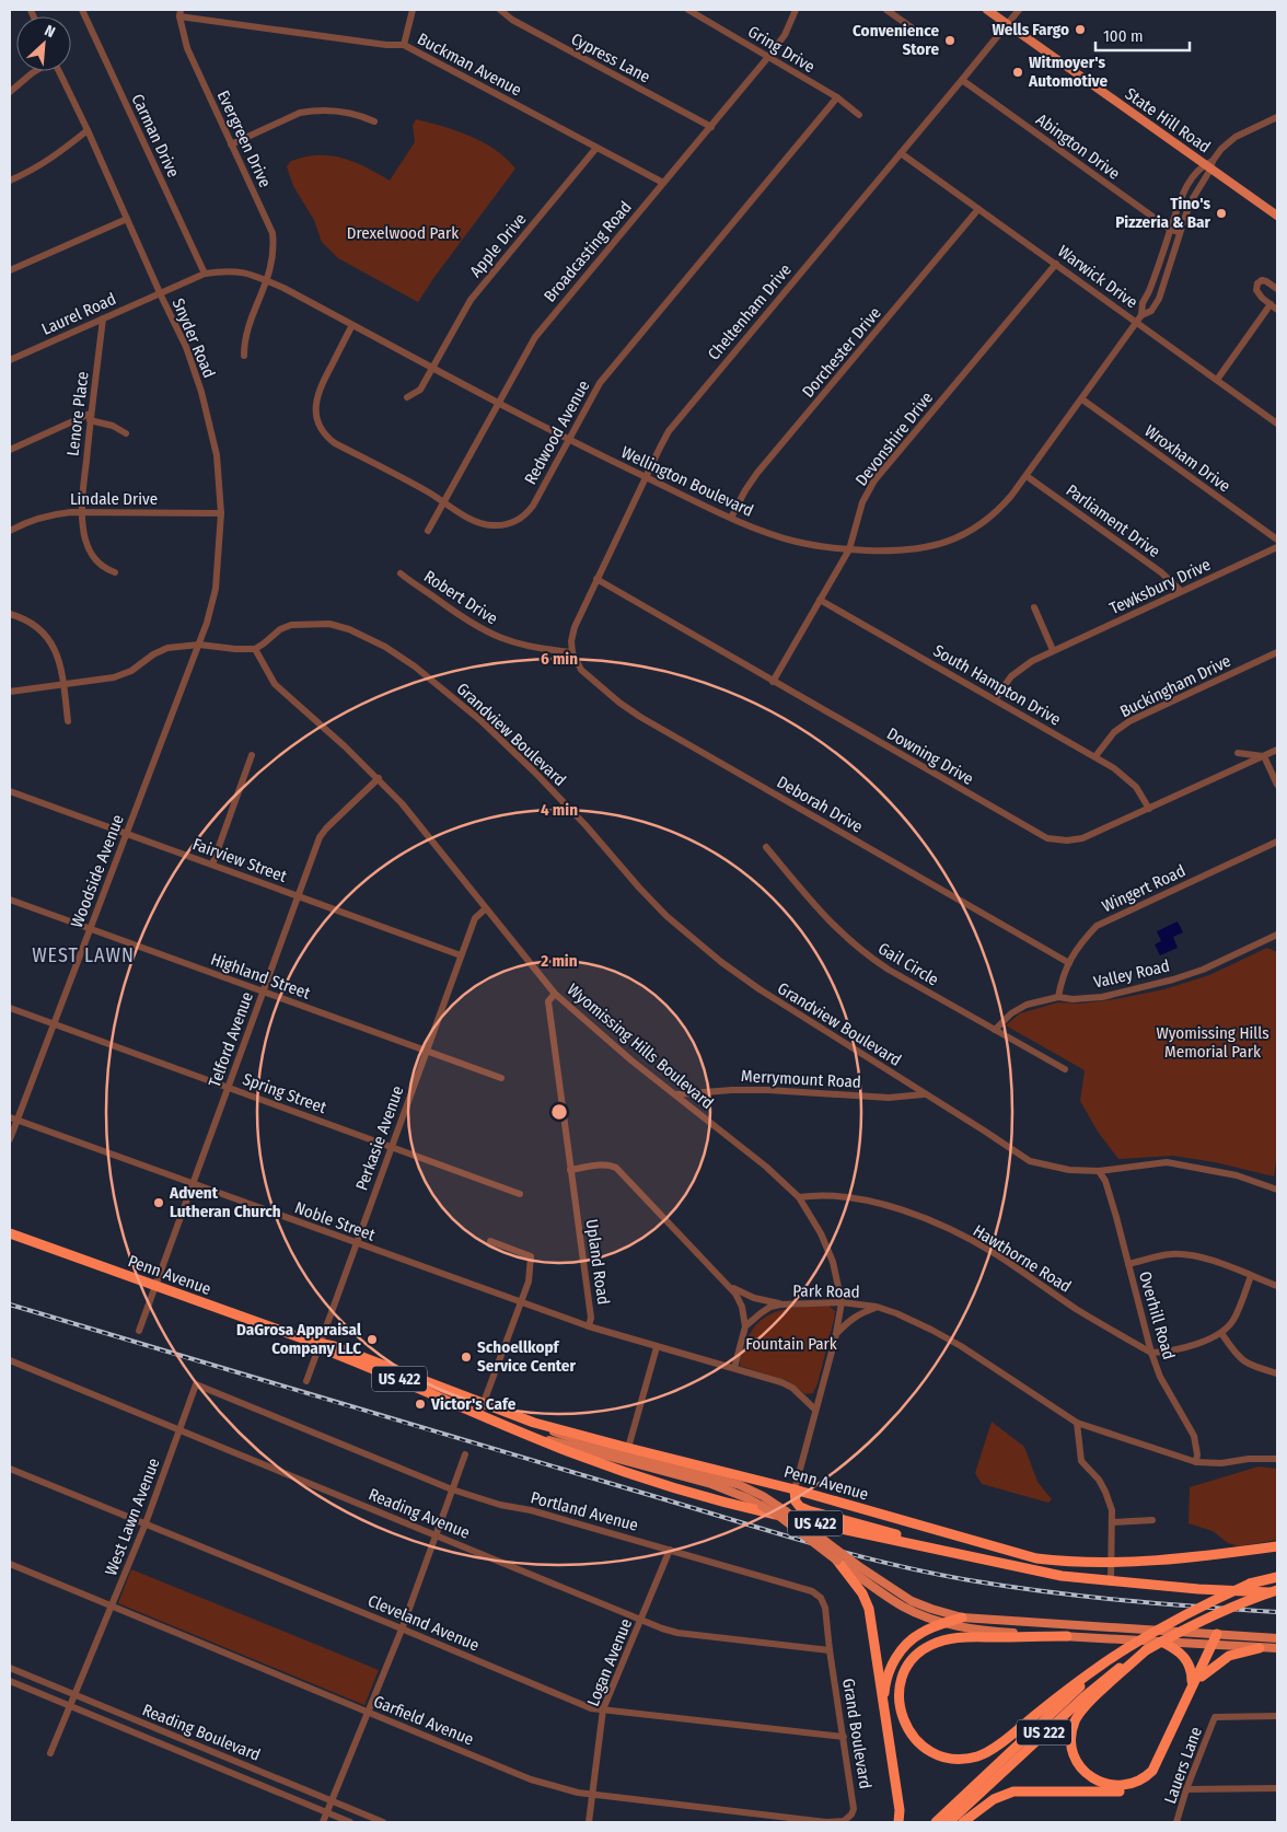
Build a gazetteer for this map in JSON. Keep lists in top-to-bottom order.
{
  "streets": {
    "highway": ["Penn Avenue", "US 422", "US 222"],
    "main road": ["State Hill Road"],
    "street": [
      "Gring Drive",
      "Cypress Lane",
      "Buckman Avenue",
      "Carman Drive",
      "Evergreen Drive",
      "Abington Drive",
      "Apple Drive",
      "Broadcasting Road",
      "Warwick Drive",
      "Cheltenham Drive",
      "Laurel Road",
      "Snyder Road",
      "Dorchester Drive",
      "Lenore Place",
      "Redwood Avenue",
      "Devonshire Drive",
      "Wroxham Drive",
      "Wellington Boulevard",
      "Lindale Drive",
      "Parliament Drive",
      "Tewksbury Drive",
      "Robert Drive",
      "South Hampton Drive",
      "Buckingham Drive",
      "Grandview Boulevard",
      "Downing Drive",
      "Deborah Drive",
      "Fairview Street",
      "Woodside Avenue",
      "Wingert Road",
      "Gail Circle",
      "Valley Road",
      "Highland Street",
      "Telford Avenue",
      "Wyomissing Hills Boulevard",
      "Merrymount Road",
      "Spring Street",
      "Perkasie Avenue",
      "Noble Street",
      "Hawthorne Road",
      "Upland Road",
      "Park Road",
      "Overhill Road",
      "Portland Avenue",
      "Reading Avenue",
      "West Lawn Avenue",
      "Cleveland Avenue",
      "Logan Avenue",
      "Garfield Avenue",
      "Reading Boulevard",
      "Grand Boulevard",
      "Lauers Lane"
    ]
  },
  "crossings": [
    ["Gring Drive", "Broadcasting Road"],
    ["Gring Drive", "Redwood Avenue"],
    ["Cypress Lane", "Broadcasting Road"],
    ["Buckman Avenue", "Evergreen Drive"],
    ["Buckman Avenue", "Apple Drive"],
    ["Buckman Avenue", "Broadcasting Road"],
    ["State Hill Road", "Cheltenham Drive"],
    ["State Hill Road", "Wellington Boulevard"],
    ["Carman Drive", "Wellington Boulevard"],
    ["Evergreen Drive", "Wellington Boulevard"],
    ["Abington Drive", "Cheltenham Drive"],
    ["Abington Drive", "Wellington Boulevard"],
    ["Apple Drive", "Wellington Boulevard"],
    ["Broadcasting Road", "Redwood Avenue"],
    ["Broadcasting Road", "Wellington Boulevard"],
    ["Warwick Drive", "Cheltenham Drive"],
    ["Warwick Drive", "Dorchester Drive"],
    ["Warwick Drive", "Devonshire Drive"],
    ["Warwick Drive", "Wellington Boulevard"],
    ["Cheltenham Drive", "Wellington Boulevard"],
    ["Cheltenham Drive", "Robert Drive"],
    ["Cheltenham Drive", "Downing Drive"],
    ["Cheltenham Drive", "Deborah Drive"],
    ["Laurel Road", "Snyder Road"],
    ["Laurel Road", "Lenore Place"],
    ["Laurel Road", "Wellington Boulevard"],
    ["Snyder Road", "Wellington Boulevard"],
    ["Snyder Road", "Lindale Drive"],
    ["Snyder Road", "Woodside Avenue"],
    ["Dorchester Drive", "Wellington Boulevard"],
    ["Lenore Place", "Lindale Drive"],
    ["Redwood Avenue", "Wellington Boulevard"],
    ["Devonshire Drive", "Wellington Boulevard"],
    ["Devonshire Drive", "South Hampton Drive"],
    ["Devonshire Drive", "Downing Drive"],
    ["Wroxham Drive", "Wellington Boulevard"],
    ["Wellington Boulevard", "Parliament Drive"],
    ["Parliament Drive", "Tewksbury Drive"],
    ["Tewksbury Drive", "South Hampton Drive"],
    ["Robert Drive", "Deborah Drive"],
    ["South Hampton Drive", "Buckingham Drive"],
    ["South Hampton Drive", "Downing Drive"],
    ["Grandview Boulevard", "Wyomissing Hills Boulevard"],
    ["Grandview Boulevard", "Merrymount Road"],
    ["Grandview Boulevard", "Overhill Road"],
    ["Deborah Drive", "Wingert Road"],
    ["Fairview Street", "Woodside Avenue"],
    ["Fairview Street", "Telford Avenue"],
    ["Fairview Street", "Perkasie Avenue"],
    ["Woodside Avenue", "Highland Street"],
    ["Woodside Avenue", "Spring Street"],
    ["Woodside Avenue", "Noble Street"],
    ["Wingert Road", "Valley Road"],
    ["Gail Circle", "Valley Road"],
    ["Highland Street", "Telford Avenue"],
    ["Highland Street", "Perkasie Avenue"],
    ["Telford Avenue", "Wyomissing Hills Boulevard"],
    ["Telford Avenue", "Spring Street"],
    ["Telford Avenue", "Noble Street"],
    ["Telford Avenue", "Penn Avenue"],
    ["Wyomissing Hills Boulevard", "Merrymount Road"],
    ["Wyomissing Hills Boulevard", "Perkasie Avenue"],
    ["Wyomissing Hills Boulevard", "Hawthorne Road"],
    ["Wyomissing Hills Boulevard", "Upland Road"],
    ["Wyomissing Hills Boulevard", "Penn Avenue"],
    ["Wyomissing Hills Boulevard", "Park Road"],
    ["Spring Street", "Perkasie Avenue"],
    ["Perkasie Avenue", "Noble Street"],
    ["Perkasie Avenue", "Penn Avenue"],
    ["Noble Street", "Upland Road"],
    ["Hawthorne Road", "Overhill Road"],
    ["Penn Avenue", "US 422"],
    ["Park Road", "Overhill Road"],
    ["US 422", "US 222"],
    ["Portland Avenue", "Reading Avenue"],
    ["Portland Avenue", "West Lawn Avenue"],
    ["Portland Avenue", "Logan Avenue"],
    ["Portland Avenue", "Grand Boulevard"],
    ["Reading Avenue", "West Lawn Avenue"],
    ["Reading Avenue", "Logan Avenue"],
    ["Reading Avenue", "Grand Boulevard"],
    ["West Lawn Avenue", "Cleveland Avenue"],
    ["West Lawn Avenue", "Garfield Avenue"],
    ["West Lawn Avenue", "Reading Boulevard"],
    ["Cleveland Avenue", "Logan Avenue"],
    ["Cleveland Avenue", "Grand Boulevard"],
    ["Logan Avenue", "Garfield Avenue"],
    ["Garfield Avenue", "Grand Boulevard"]
  ],
  "districts": ["WEST LAWN"],
  "parks": ["Drexelwood Park", "Wyomissing Hills Memorial Park", "Fountain Park"],
  "places": [
    "Wells Fargo",
    "Convenience Store",
    "Witmoyer's Automotive",
    "Tino's Pizzeria & Bar",
    "Advent Lutheran Church",
    "DaGrosa Appraisal Company LLC",
    "Schoellkopf Service Center",
    "Victor's Cafe"
  ],
  "scale_bar": "100 m",
  "north": "top right",
  "rings": ["6 min", "4 min", "2 min"]
}
